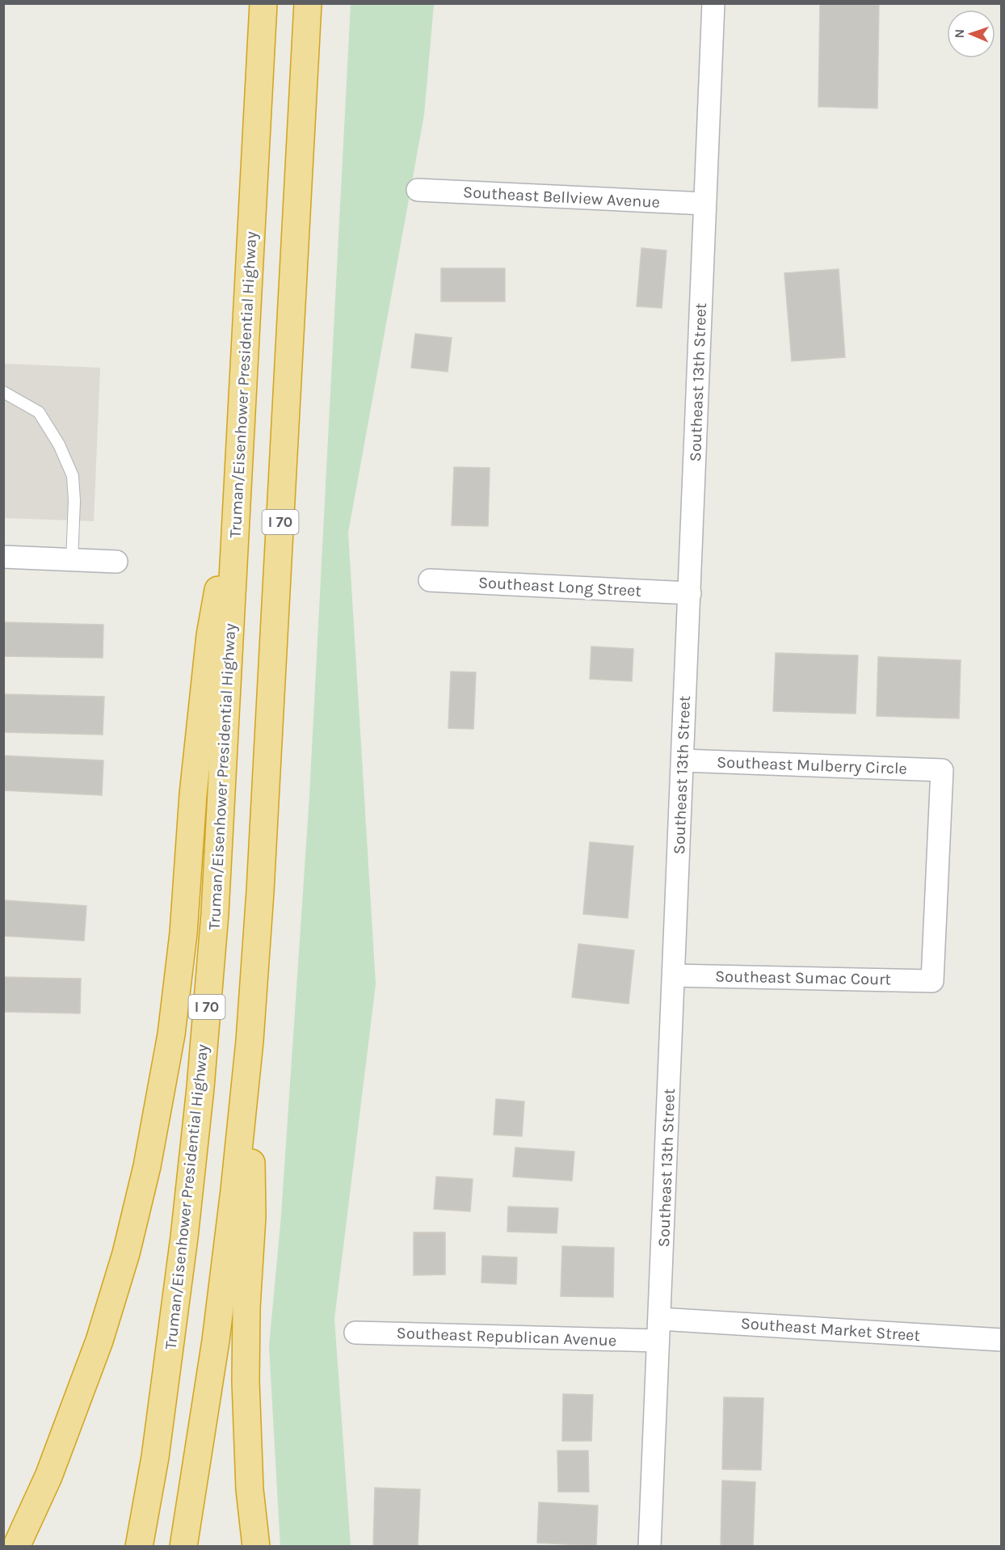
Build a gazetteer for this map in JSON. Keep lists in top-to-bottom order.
{
  "streets": {
    "highway": ["Truman/Eisenhower Presidential Highway", "I 70"],
    "street": [
      "Southeast Bellview Avenue",
      "Southeast 13th Street",
      "Southeast Long Street",
      "Southeast Mulberry Circle",
      "Southeast Sumac Court",
      "Southeast Market Street",
      "Southeast Republican Avenue"
    ]
  },
  "crossings": [
    ["Southeast Bellview Avenue", "Southeast 13th Street"],
    ["Southeast 13th Street", "Southeast Long Street"],
    ["Southeast 13th Street", "Southeast Mulberry Circle"],
    ["Southeast 13th Street", "Southeast Sumac Court"],
    ["Southeast 13th Street", "Southeast Market Street"],
    ["Southeast 13th Street", "Southeast Republican Avenue"],
    ["Southeast Mulberry Circle", "Southeast Sumac Court"]
  ],
  "north": "left"
}
